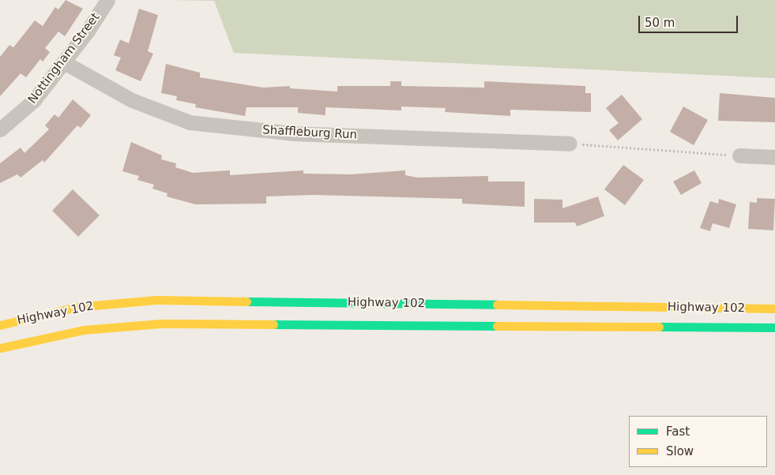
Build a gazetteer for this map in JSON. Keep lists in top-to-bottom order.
{
  "streets": {
    "highway": ["Highway 102"],
    "street": ["Nottingham Street", "Shaffleburg Run"]
  },
  "crossings": [
    ["Nottingham Street", "Shaffleburg Run"]
  ],
  "legend": ["Fast", "Slow"],
  "scale_bar": "50 m"
}
